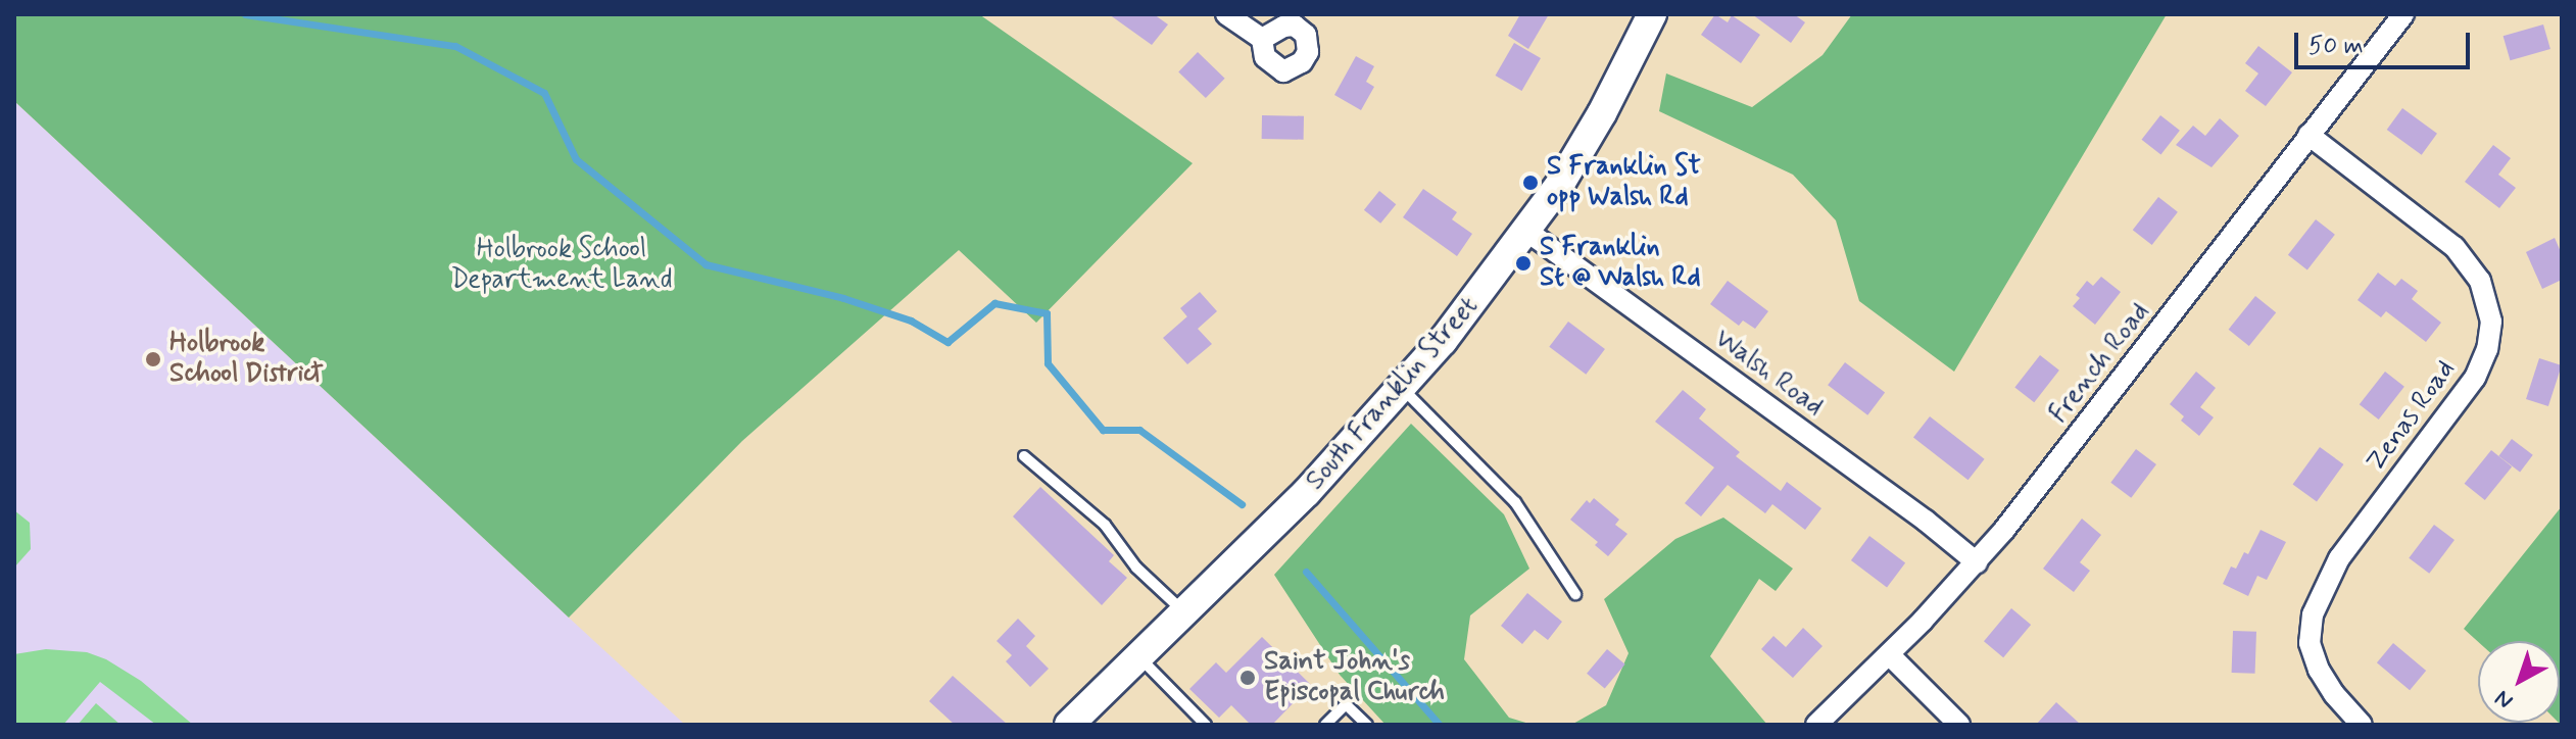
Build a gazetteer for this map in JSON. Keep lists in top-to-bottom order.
{
  "streets": {
    "main road": ["South Franklin Street"],
    "street": ["French Road", "Walsh Road", "Zenas Road"]
  },
  "crossings": [
    ["French Road", "Walsh Road"],
    ["French Road", "Zenas Road"],
    ["Walsh Road", "South Franklin Street"]
  ],
  "parks": ["Holbrook School Department Land"],
  "places": [
    "S Franklin St opp Walsh Rd",
    "S Franklin St @ Walsh Rd",
    "Holbrook School District",
    "Saint John's Episcopal Church"
  ],
  "scale_bar": "50 m",
  "north": "bottom left"
}
